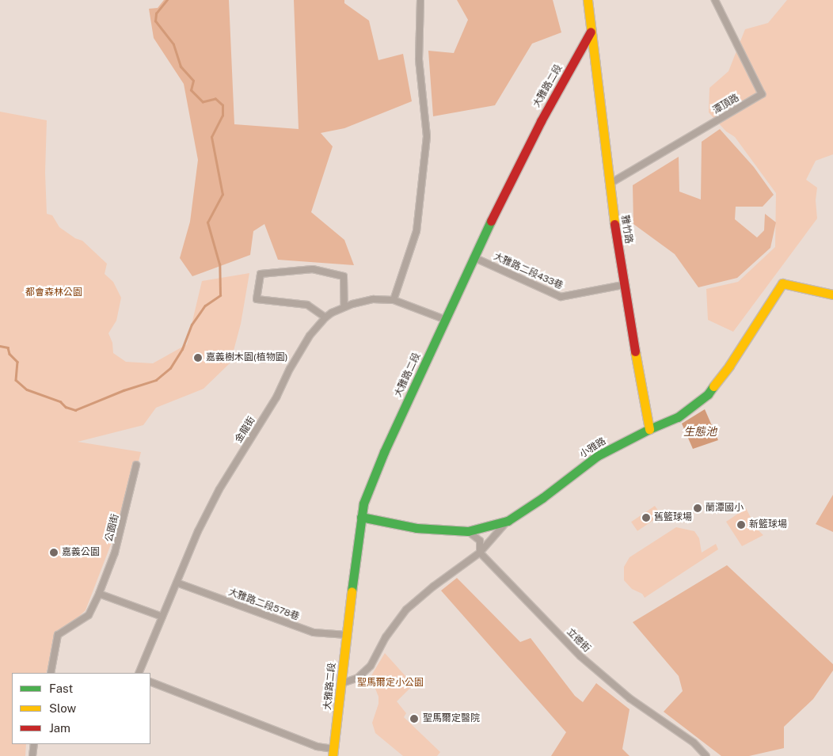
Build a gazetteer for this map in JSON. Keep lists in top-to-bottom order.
{
  "streets": {
    "street": [
      "大雅路二段",
      "潭頂路",
      "雅竹路",
      "大雅路二段433巷",
      "金龍街",
      "小雅路",
      "公園街",
      "大雅路二段578巷",
      "立德街"
    ]
  },
  "crossings": [
    ["大雅路二段", "雅竹路"],
    ["大雅路二段", "大雅路二段433巷"],
    ["大雅路二段", "金龍街"],
    ["大雅路二段", "小雅路"],
    ["大雅路二段", "大雅路二段578巷"],
    ["潭頂路", "雅竹路"],
    ["雅竹路", "大雅路二段433巷"],
    ["雅竹路", "小雅路"],
    ["金龍街", "大雅路二段578巷"]
  ],
  "water": ["生態池"],
  "parks": ["都會森林公園", "聖馬爾定小公園"],
  "places": [
    "嘉義樹木園(植物園)",
    "蘭潭國小",
    "舊籃球場",
    "新籃球場",
    "嘉義公園",
    "聖馬爾定醫院"
  ],
  "legend": ["Fast", "Slow", "Jam"]
}
